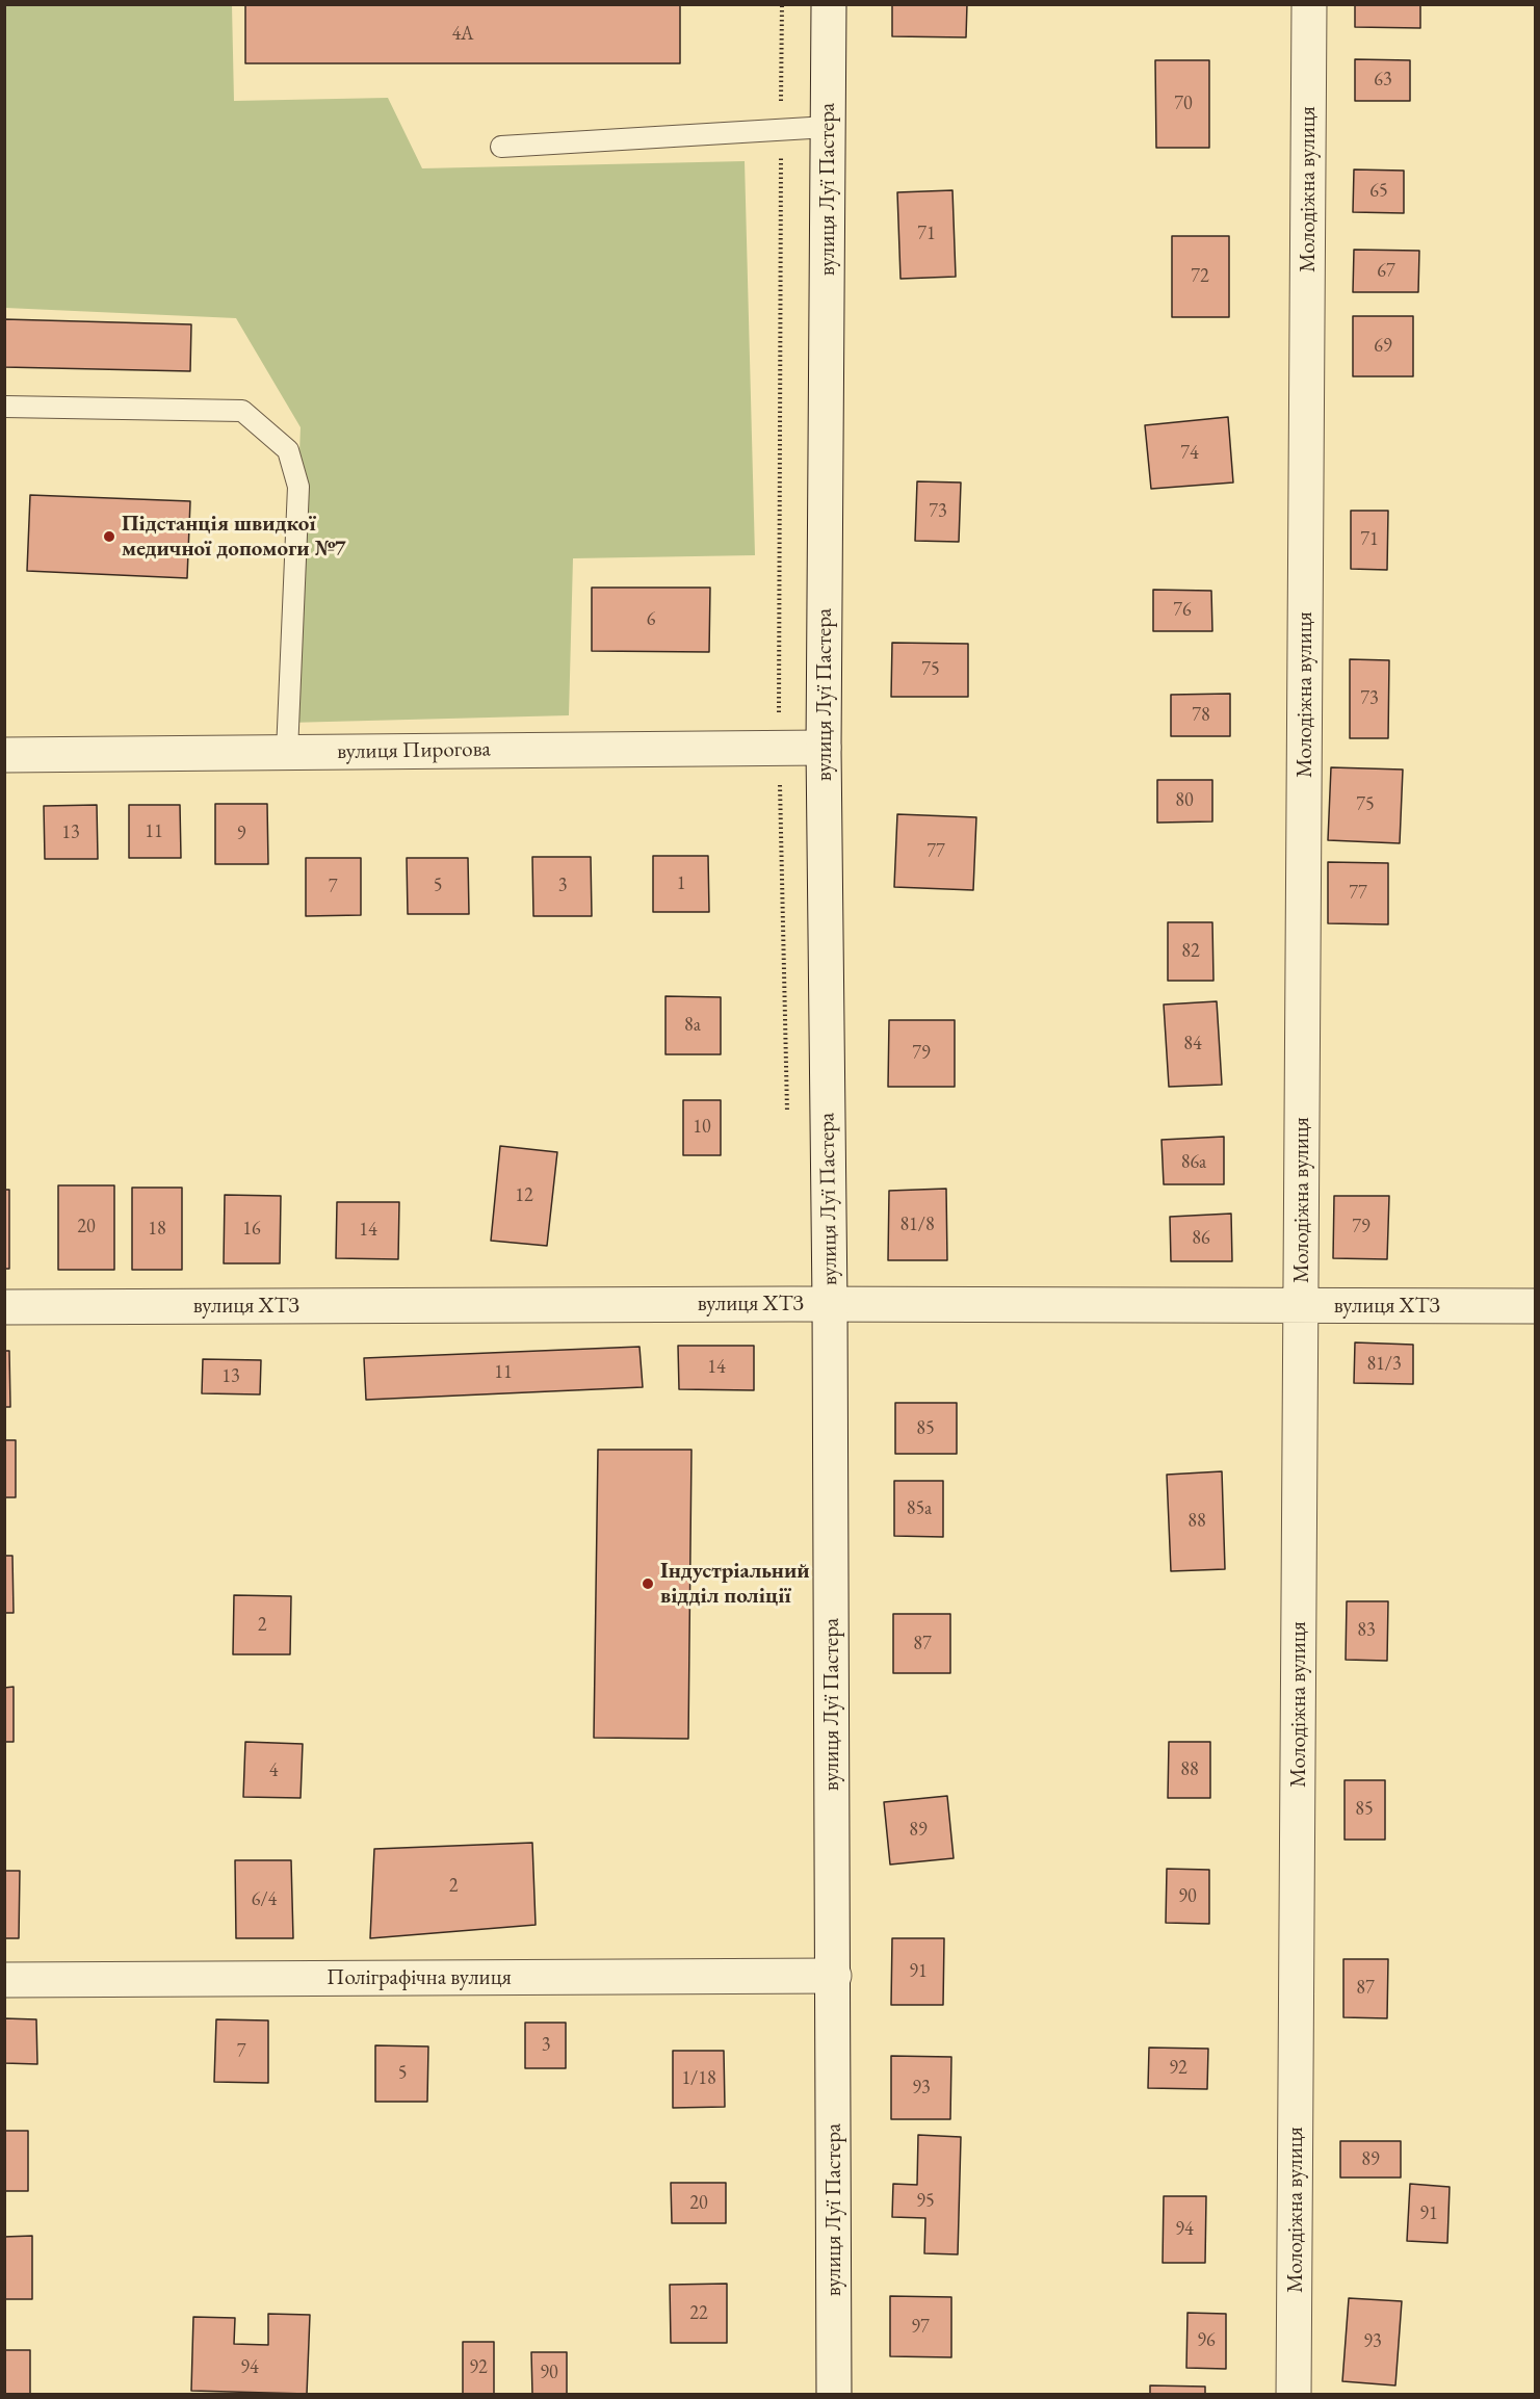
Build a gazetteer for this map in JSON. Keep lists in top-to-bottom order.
{
  "streets": {
    "street": [
      "вулиця Луї Пастера",
      "Молодіжна вулиця",
      "вулиця Пирогова",
      "вулиця ХТЗ",
      "Поліграфічна вулиця"
    ]
  },
  "crossings": [
    ["вулиця Луї Пастера", "вулиця Пирогова"],
    ["вулиця Луї Пастера", "вулиця ХТЗ"],
    ["вулиця Луї Пастера", "Поліграфічна вулиця"],
    ["Молодіжна вулиця", "вулиця ХТЗ"]
  ],
  "places": ["Підстанція швидкої медичної допомоги №7", "Індустріальний відділ поліції"],
  "house_numbers": [
    "4А",
    "63",
    "70",
    "65",
    "71",
    "67",
    "72",
    "69",
    "74",
    "73",
    "71",
    "76",
    "6",
    "75",
    "73",
    "78",
    "80",
    "75",
    "11",
    "13",
    "9",
    "77",
    "1",
    "5",
    "3",
    "7",
    "77",
    "82",
    "8а",
    "84",
    "79",
    "10",
    "86а",
    "12",
    "81/8",
    "20",
    "79",
    "18",
    "16",
    "14",
    "86",
    "81/3",
    "14",
    "11",
    "13",
    "85",
    "85а",
    "88",
    "2",
    "83",
    "87",
    "88",
    "4",
    "85",
    "89",
    "2",
    "90",
    "6/4",
    "91",
    "87",
    "3",
    "7",
    "92",
    "5",
    "1/18",
    "93",
    "89",
    "95",
    "20",
    "91",
    "94",
    "22",
    "97",
    "96",
    "93",
    "94",
    "92",
    "90"
  ]
}
